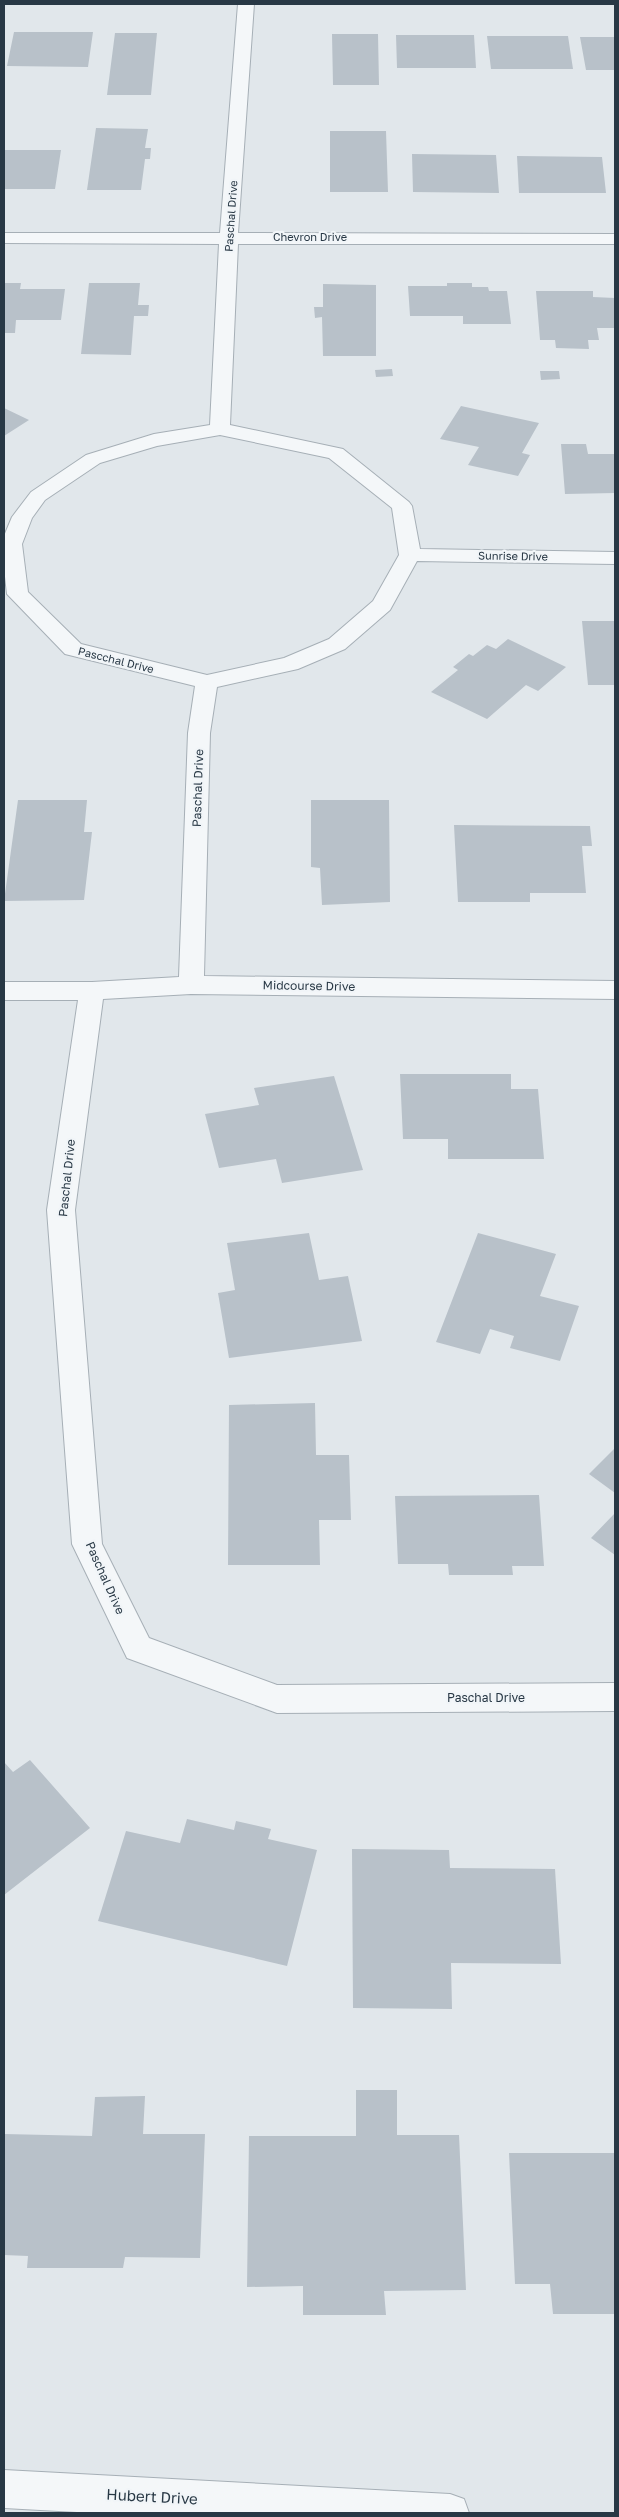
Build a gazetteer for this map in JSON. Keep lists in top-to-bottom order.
{
  "streets": {
    "street": [
      "Paschal Drive",
      "Chevron Drive",
      "Sunrise Drive",
      "Pascchal Drive",
      "Midcourse Drive",
      "Hubert Drive"
    ]
  },
  "crossings": [
    ["Paschal Drive", "Chevron Drive"],
    ["Paschal Drive", "Pascchal Drive"],
    ["Paschal Drive", "Midcourse Drive"],
    ["Sunrise Drive", "Pascchal Drive"]
  ]
}
